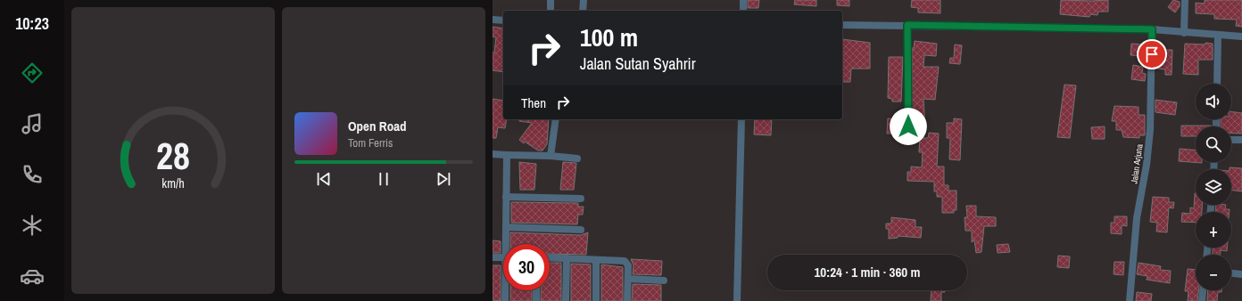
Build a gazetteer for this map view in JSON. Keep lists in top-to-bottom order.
{
  "streets": {
    "street": ["Jalan Arjuna"]
  },
  "page": {
    "tabs": "10:23",
    "turn": ["100 m", "Jalan Sutan Syahrir"],
    "map_buttons": ["+", "−"],
    "then": "Then",
    "song": ["Open Road", "Tom Ferris"],
    "limit": "30",
    "trip": "10:24 · 1 min · 360 m",
    "gauge": ["28", "km/h"]
  }
}
